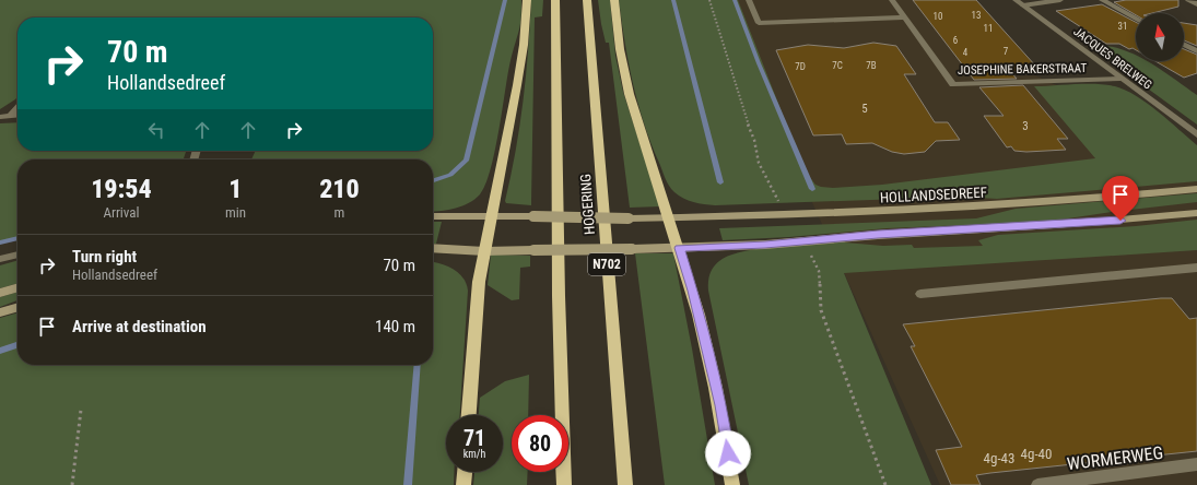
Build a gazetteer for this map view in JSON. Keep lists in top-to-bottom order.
{
  "streets": {
    "highway": ["HOGERING", "N702"],
    "main road": ["HOLLANDSEDREEF"],
    "street": ["JACQUES BRELWEG", "JOSEPHINE BAKERSTRAAT"],
    "lane": ["WORMERWEG"]
  },
  "crossings": [
    ["JACQUES BRELWEG", "JOSEPHINE BAKERSTRAAT"]
  ],
  "house_numbers": [
    "13",
    "10",
    "31",
    "11",
    "6",
    "7",
    "4",
    "7C",
    "7B",
    "7D",
    "5",
    "3",
    "4g-40",
    "4g-43"
  ],
  "north": "top",
  "page": {
    "turn": ["70 m", "Hollandsedreef"],
    "eta": [
      "19:54",
      "Arrival",
      "1",
      "min",
      "210",
      "m"
    ],
    "list": [
      {
        "name": "Turn right",
        "note": "Hollandsedreef",
        "value": "70 m"
      },
      {
        "name": "Arrive at destination",
        "value": "140 m"
      }
    ],
    "speed": "71 km/h",
    "limit": "80"
  }
}
